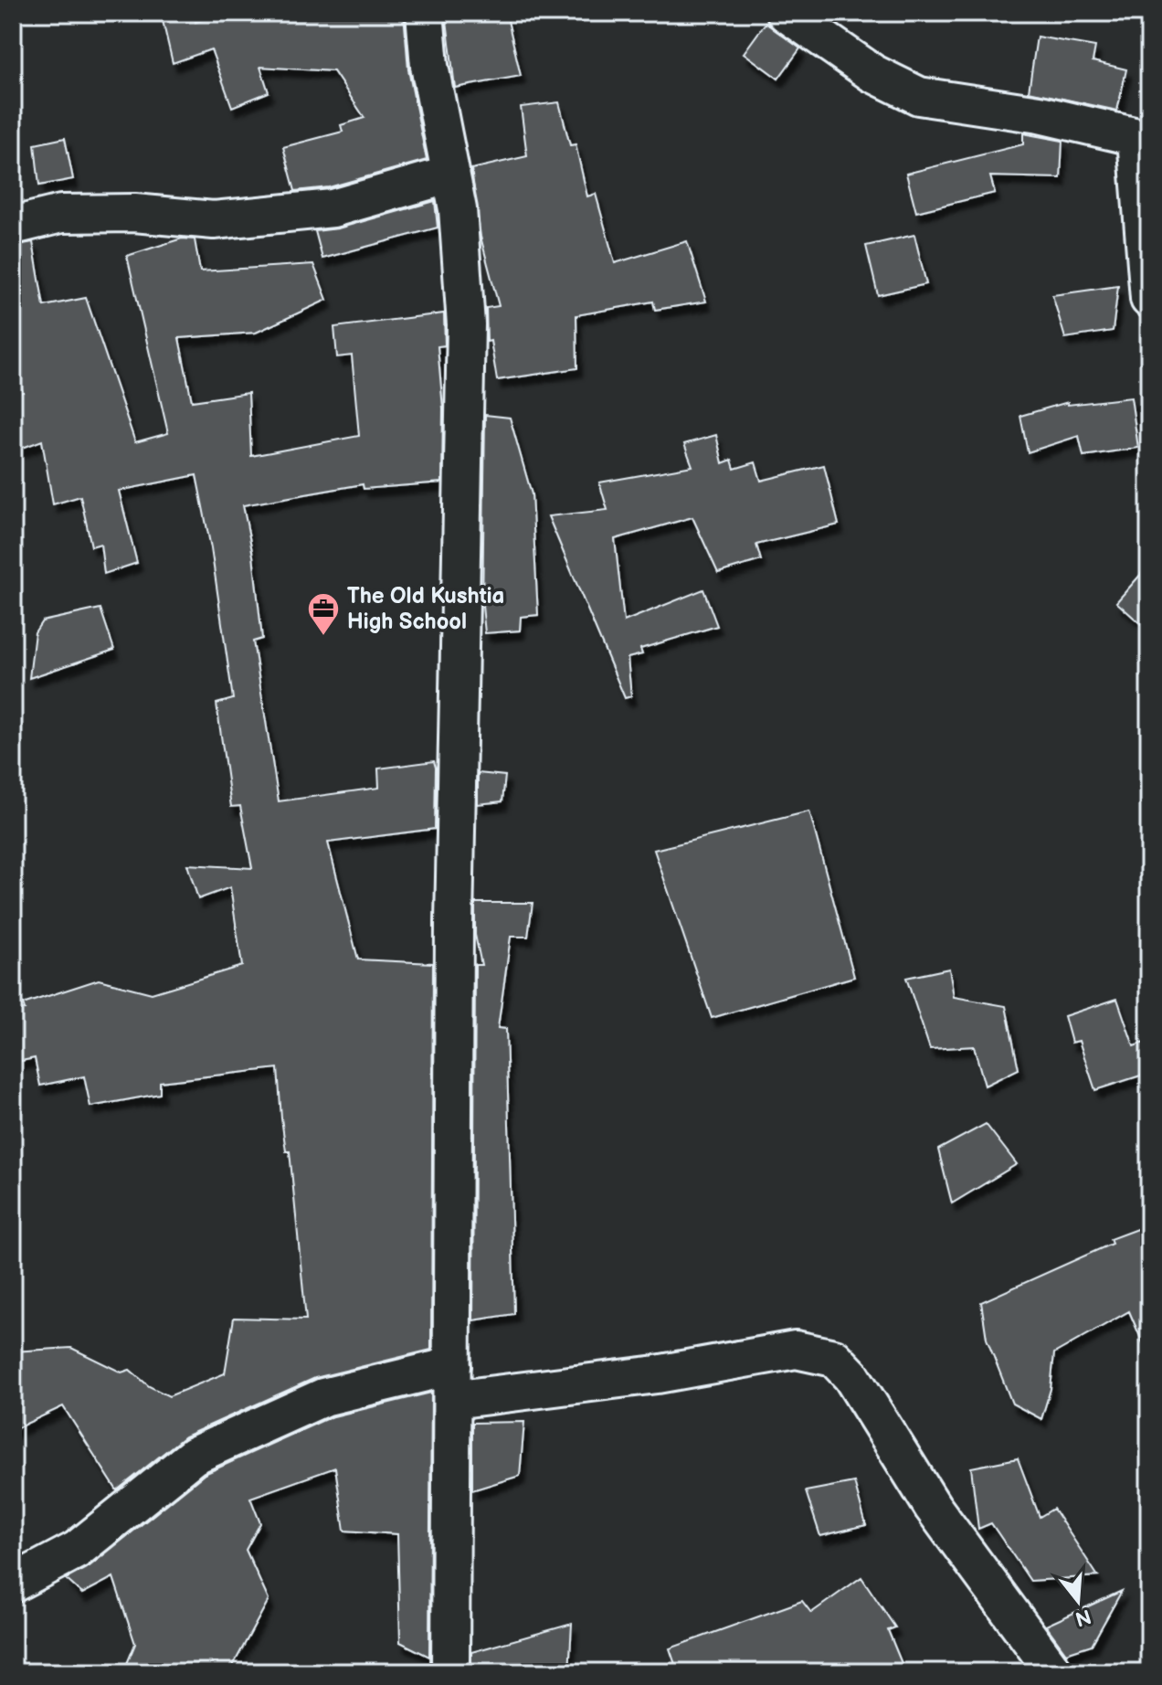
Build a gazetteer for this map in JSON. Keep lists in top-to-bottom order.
{
  "places": {
    "office": ["The Old Kushtia High School"]
  },
  "north": "bottom"
}
